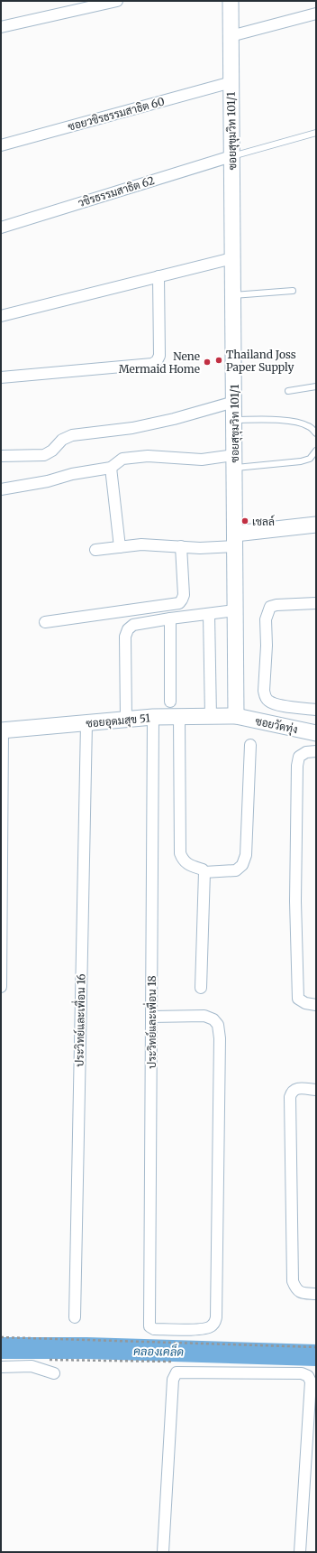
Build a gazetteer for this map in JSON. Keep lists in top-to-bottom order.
{
  "streets": {
    "street": [
      "ซอยวชิรธรรมสาธิต 60",
      "ซอยสุขุมวิท 101/1",
      "วชิรธรรมสาธิต 62",
      "ซอยอุดมสุข 51",
      "ซอยวัดทุ่ง",
      "ประวิทย์และเพื่อน 16",
      "ประวิทย์และเพื่อน 18"
    ]
  },
  "crossings": [
    ["ซอยวชิรธรรมสาธิต 60", "ซอยสุขุมวิท 101/1"],
    ["ซอยสุขุมวิท 101/1", "วชิรธรรมสาธิต 62"],
    ["ซอยสุขุมวิท 101/1", "ซอยอุดมสุข 51"],
    ["ซอยสุขุมวิท 101/1", "ซอยวัดทุ่ง"],
    ["ซอยอุดมสุข 51", "ซอยวัดทุ่ง"],
    ["ซอยอุดมสุข 51", "ประวิทย์และเพื่อน 16"],
    ["ซอยอุดมสุข 51", "ประวิทย์และเพื่อน 18"]
  ],
  "water": ["คลองเคล็ด"],
  "places": ["Thailand Joss Paper Supply", "Nene Mermaid Home", "เชลล์"]
}
